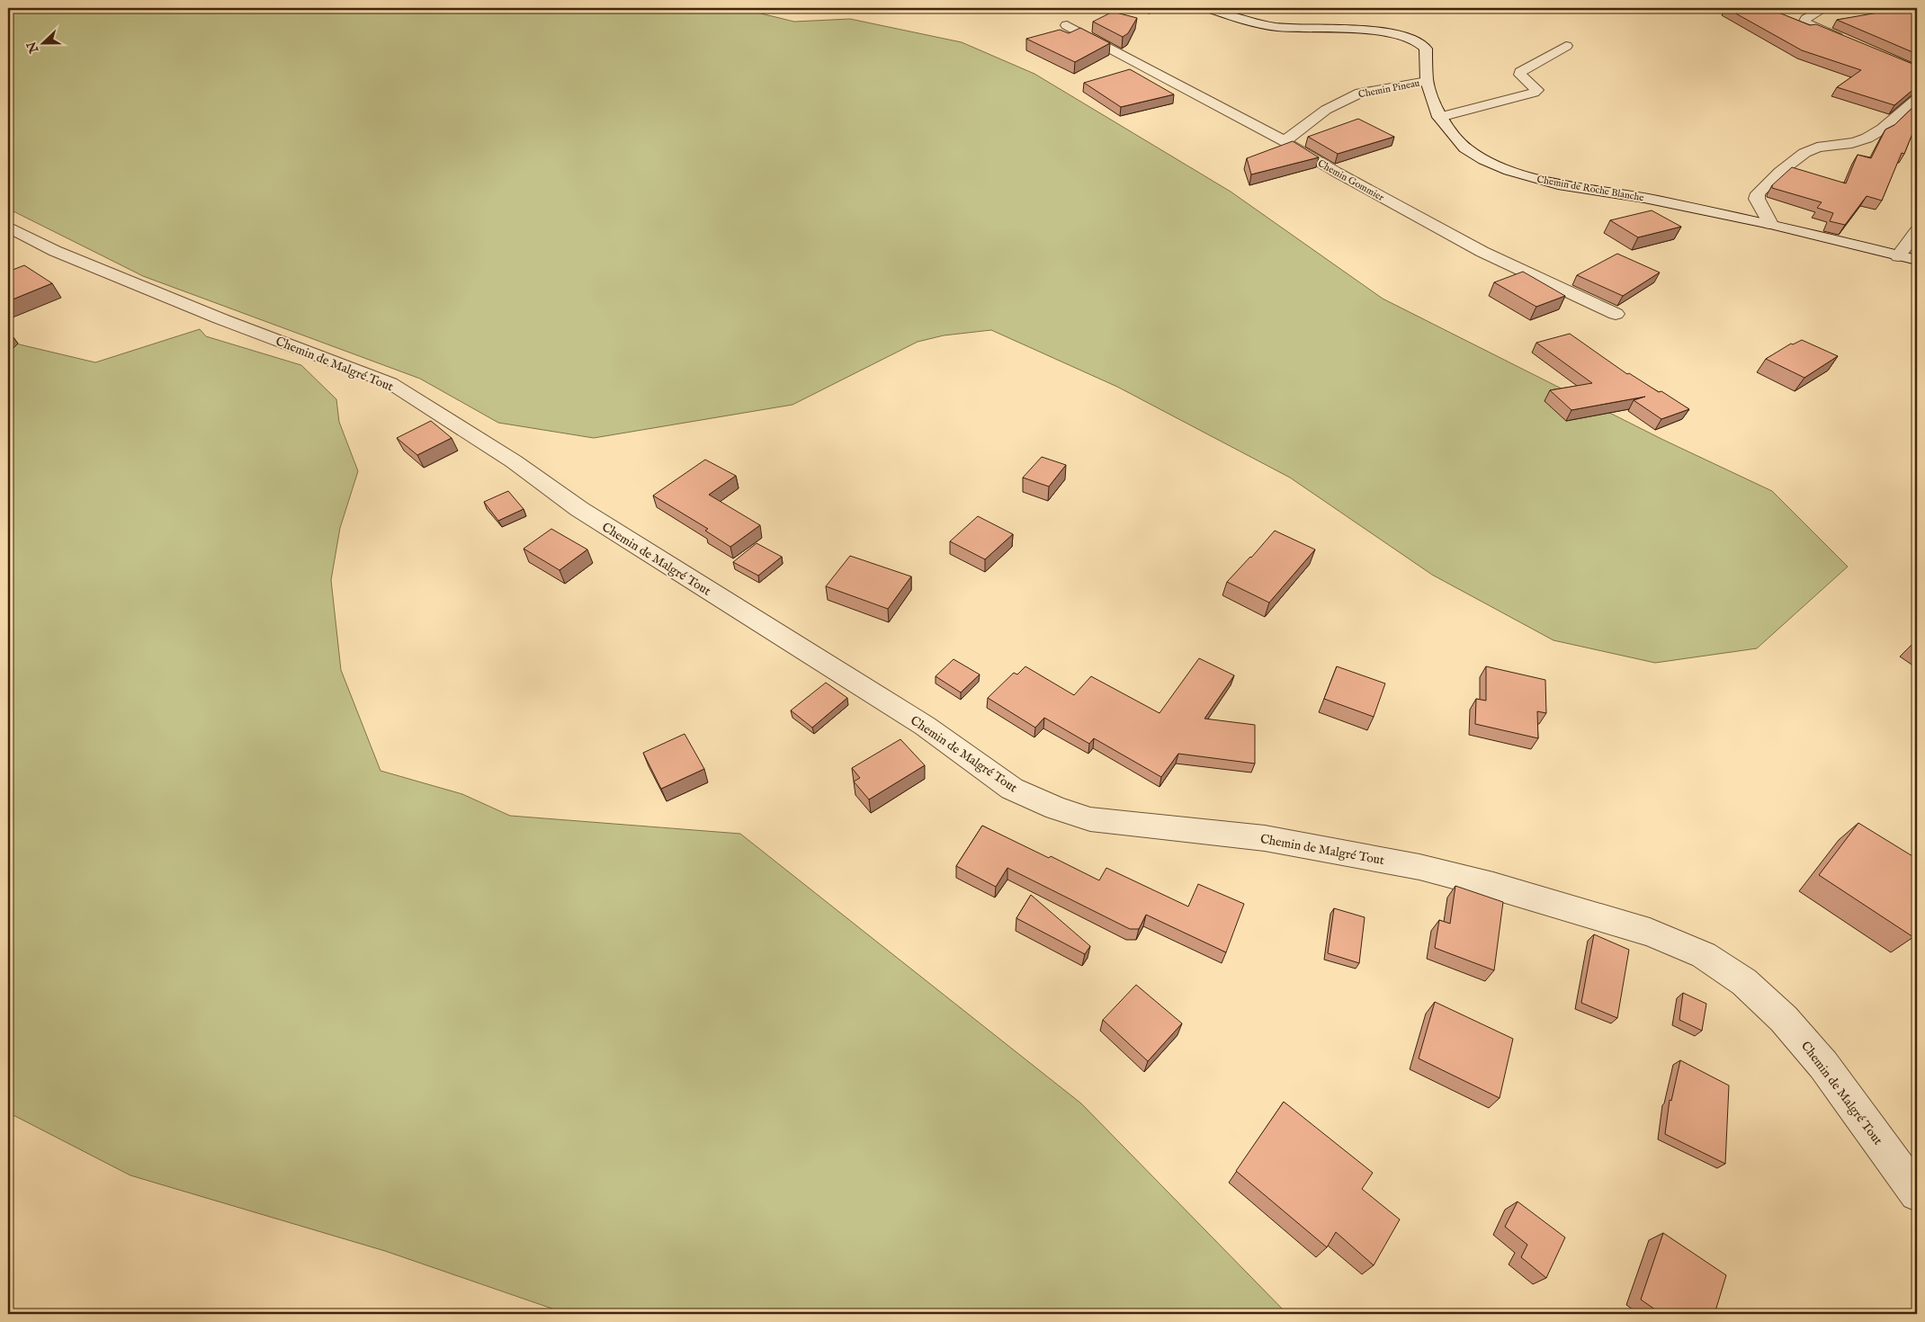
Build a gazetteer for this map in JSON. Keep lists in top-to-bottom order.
{
  "streets": {
    "street": [
      "Chemin Pineau",
      "Chemin Gommier",
      "Chemin de Roche Blanche",
      "Chemin de Malgré Tout"
    ]
  },
  "crossings": [
    ["Chemin Pineau", "Chemin Gommier"],
    ["Chemin Pineau", "Chemin de Roche Blanche"]
  ],
  "north": "left"
}
